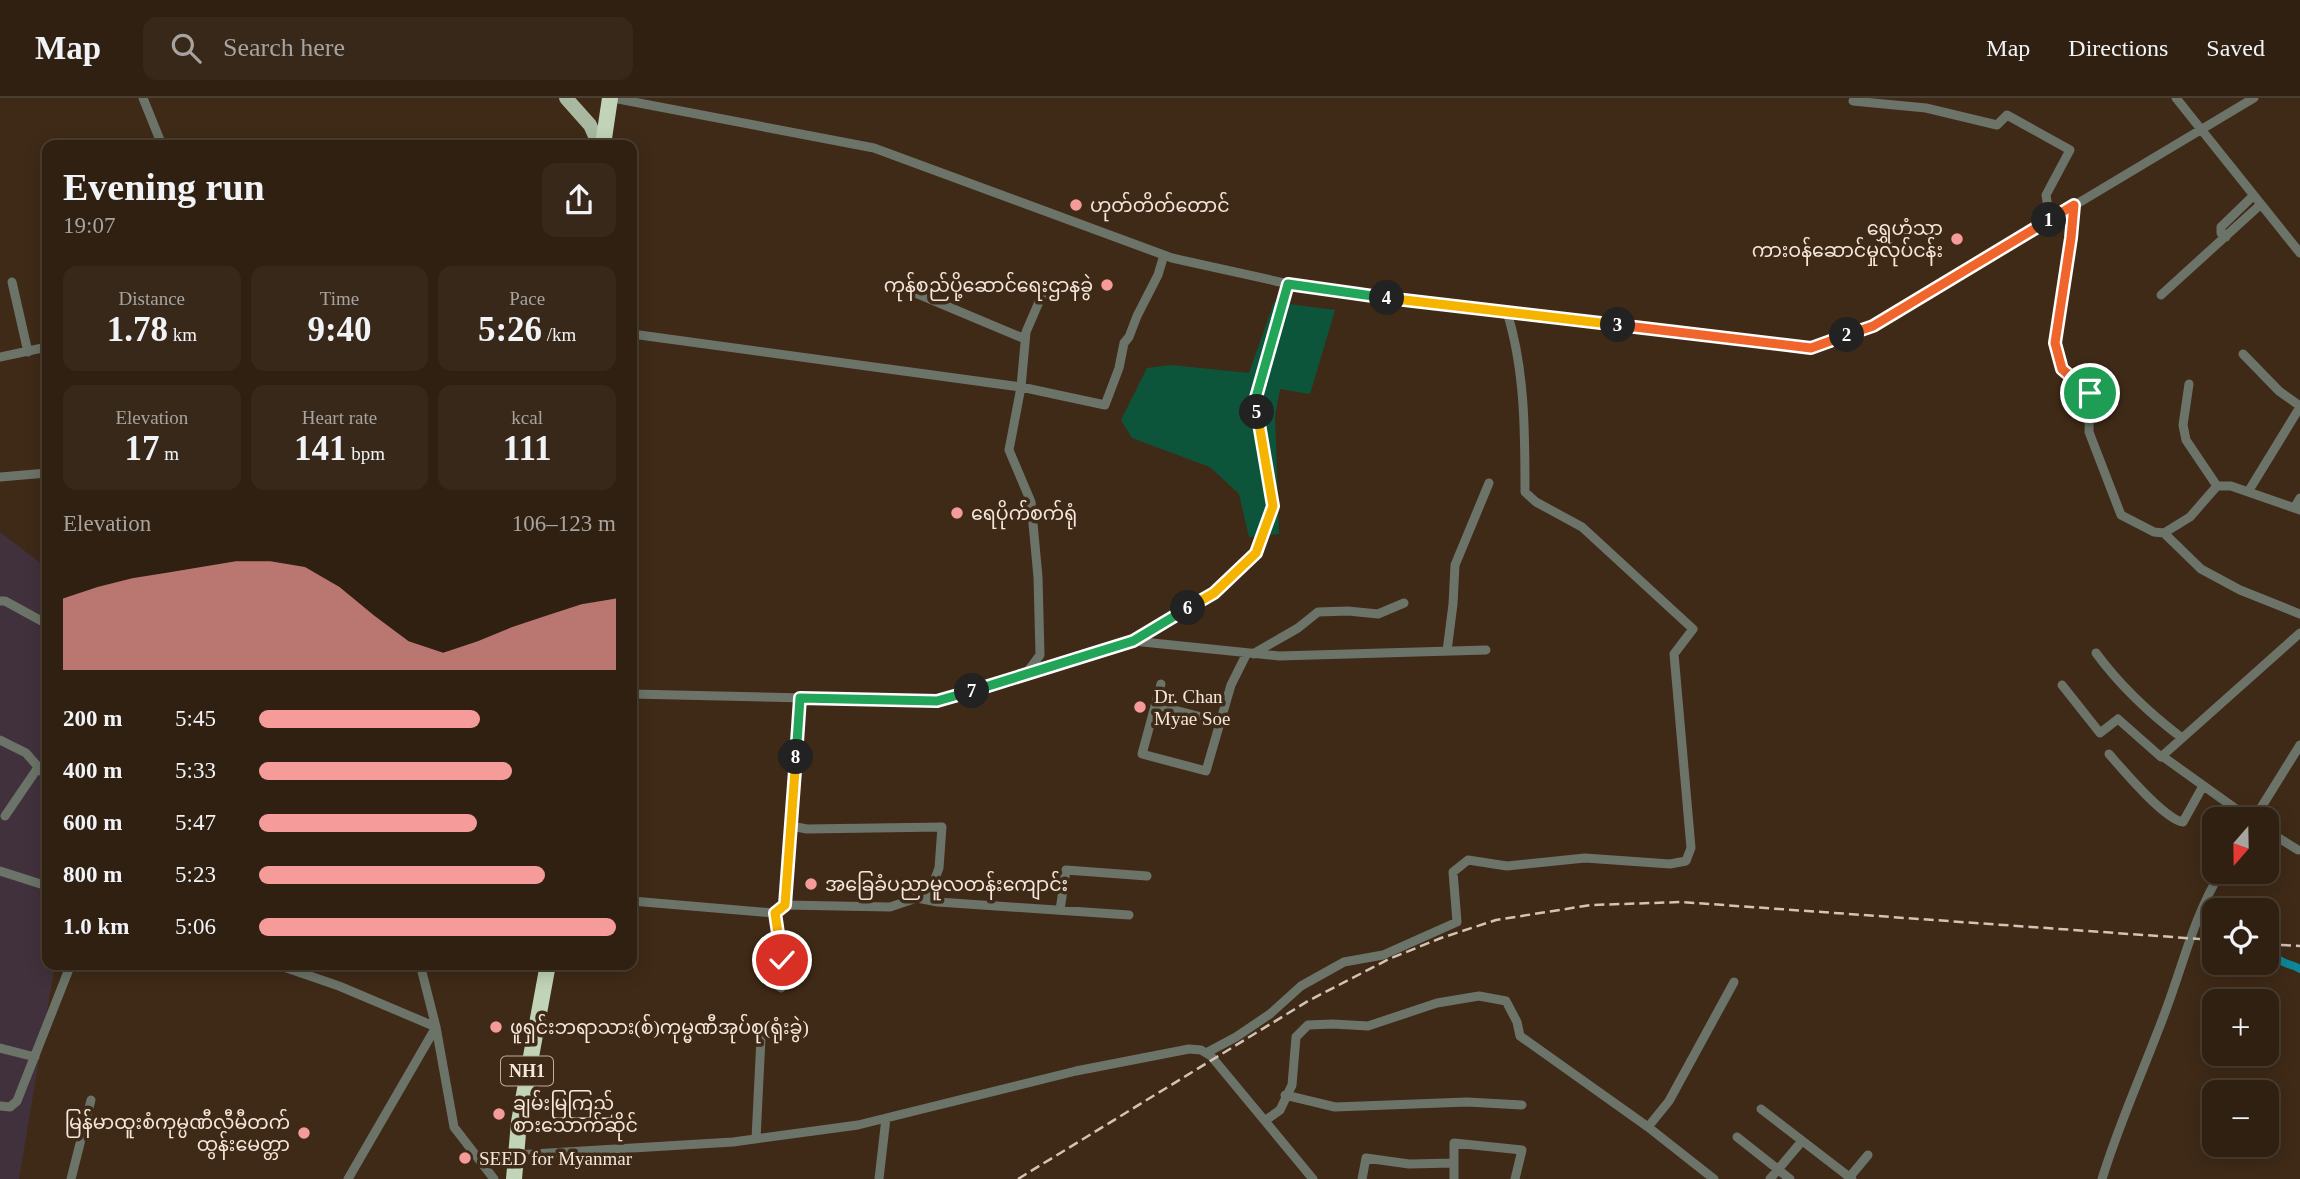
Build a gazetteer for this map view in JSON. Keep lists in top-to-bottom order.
{
  "streets": {
    "highway": ["NH1"]
  },
  "places": [
    "ဟုတ်တိတ်တောင်",
    "ရွှေဟံသာ ကားဝန်ဆောင်မှုလုပ်ငန်း",
    "ကုန်စည်ပို့ဆောင်ရေးဌာနခွဲ",
    "ရေပိုက်စက်ရုံ",
    "Dr. Chan Myae Soe",
    "အခြေခံပညာမူလတန်းကျောင်း",
    "ဖူရှင်းဘရာသား(စ်)ကုမ္မဏီအုပ်စု(ရုံးခွဲ)",
    "ချမ်းမြကြည် စားသောက်ဆိုင်",
    "မြန်မာထူးစံကုမ္ပဏီလီမီတက် ထွန်းမေတ္တာ",
    "SEED for Myanmar"
  ],
  "north": "bottom",
  "page": {
    "header": "Map",
    "search": "Search here",
    "nav": ["Map", "Directions", "Saved"],
    "heading": ["Evening run", "19:07"],
    "pins": [
      "1",
      "4",
      "3",
      "2",
      "5",
      "6",
      "7",
      "8"
    ],
    "stats": [
      ["Distance", "1.78 km"],
      ["Time", "9:40"],
      ["Pace", "5:26 /km"],
      ["Elevation", "17 m"],
      ["Heart rate", "141 bpm"],
      ["kcal", "111"]
    ],
    "chart": ["Elevation", "106–123 m"],
    "list": [
      {
        "name": "200 m",
        "note": "5:45"
      },
      {
        "name": "400 m",
        "note": "5:33"
      },
      {
        "name": "600 m",
        "note": "5:47"
      },
      {
        "name": "800 m",
        "note": "5:23"
      },
      {
        "name": "1.0 km",
        "note": "5:06"
      }
    ],
    "map_buttons": ["+", "−"]
  }
}
